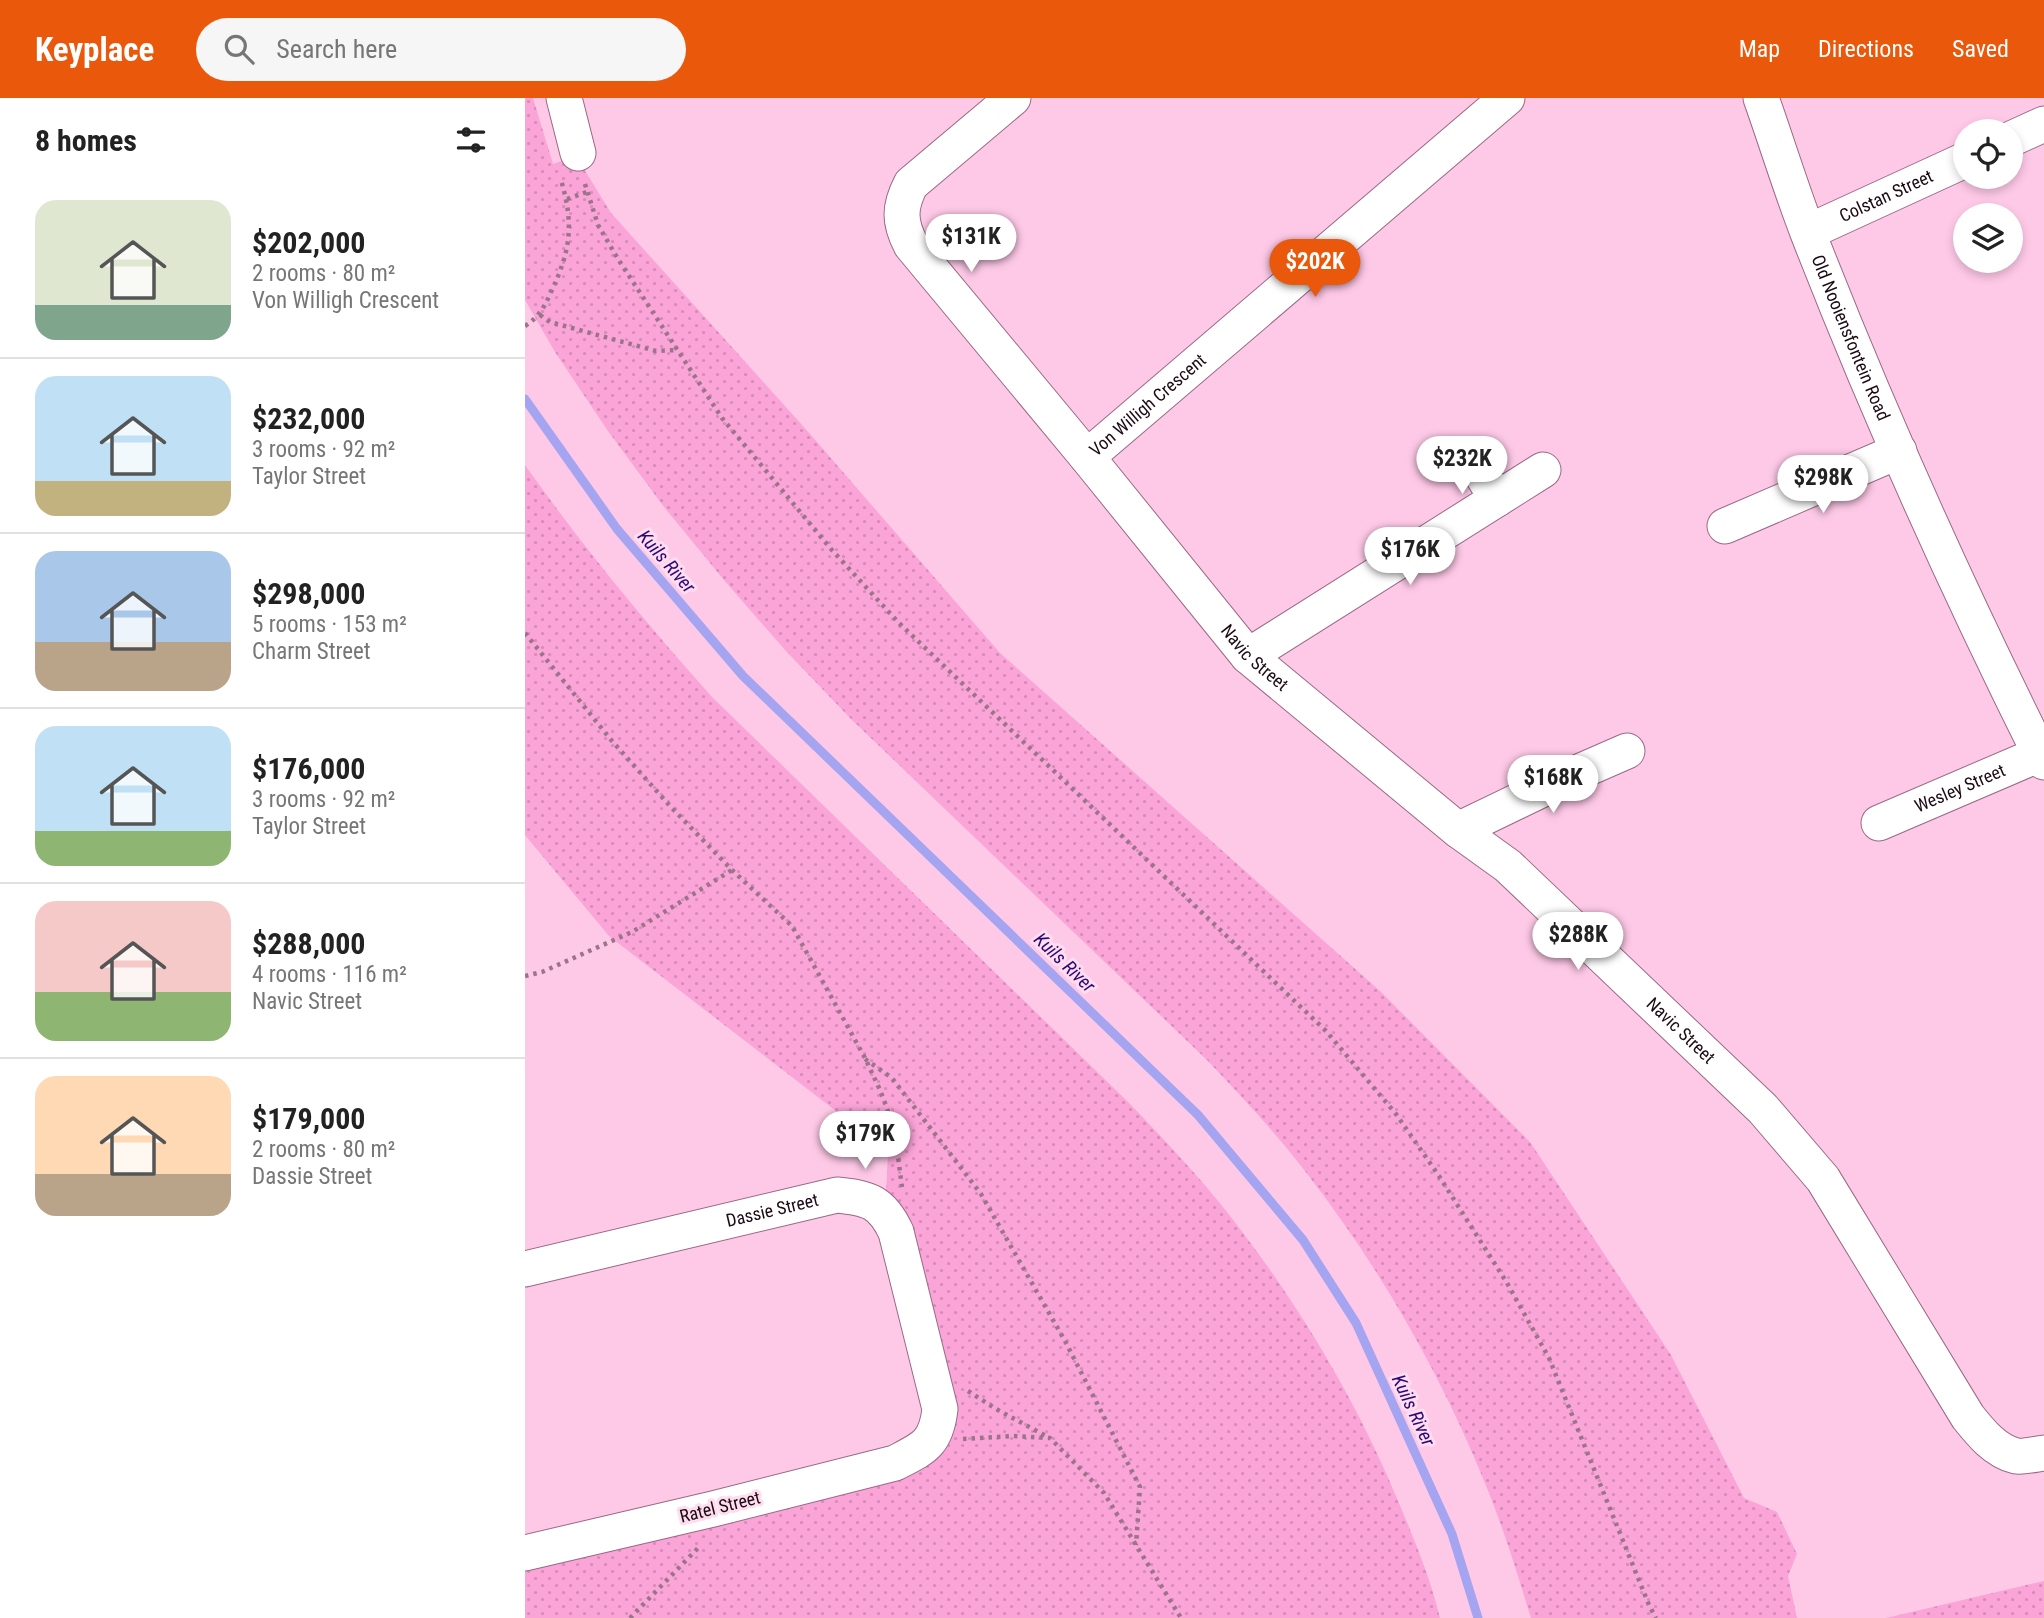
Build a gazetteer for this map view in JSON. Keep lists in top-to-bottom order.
{
  "streets": {
    "street": [
      "Colstan Street",
      "Old Nooiensfontein Road",
      "Von Willigh Crescent",
      "Navic Street",
      "Wesley Street",
      "Dassie Street",
      "Ratel Street"
    ]
  },
  "crossings": [
    ["Colstan Street", "Old Nooiensfontein Road"],
    ["Old Nooiensfontein Road", "Wesley Street"],
    ["Von Willigh Crescent", "Navic Street"],
    ["Dassie Street", "Ratel Street"]
  ],
  "water": ["Kuils River"],
  "page": {
    "header": "Keyplace",
    "search": "Search here",
    "nav": ["Map", "Directions", "Saved"],
    "heading": "8 homes",
    "list": [
      {
        "name": "$202,000",
        "note": "2 rooms · 80 m² · Von Willigh Crescent"
      },
      {
        "name": "$232,000",
        "note": "3 rooms · 92 m² · Taylor Street"
      },
      {
        "name": "$298,000",
        "note": "5 rooms · 153 m² · Charm Street"
      },
      {
        "name": "$176,000",
        "note": "3 rooms · 92 m² · Taylor Street"
      },
      {
        "name": "$288,000",
        "note": "4 rooms · 116 m² · Navic Street"
      },
      {
        "name": "$179,000",
        "note": "2 rooms · 80 m² · Dassie Street"
      }
    ],
    "price": [
      "$131K",
      "$202K",
      "$232K",
      "$298K",
      "$176K",
      "$168K",
      "$288K",
      "$179K"
    ]
  }
}
